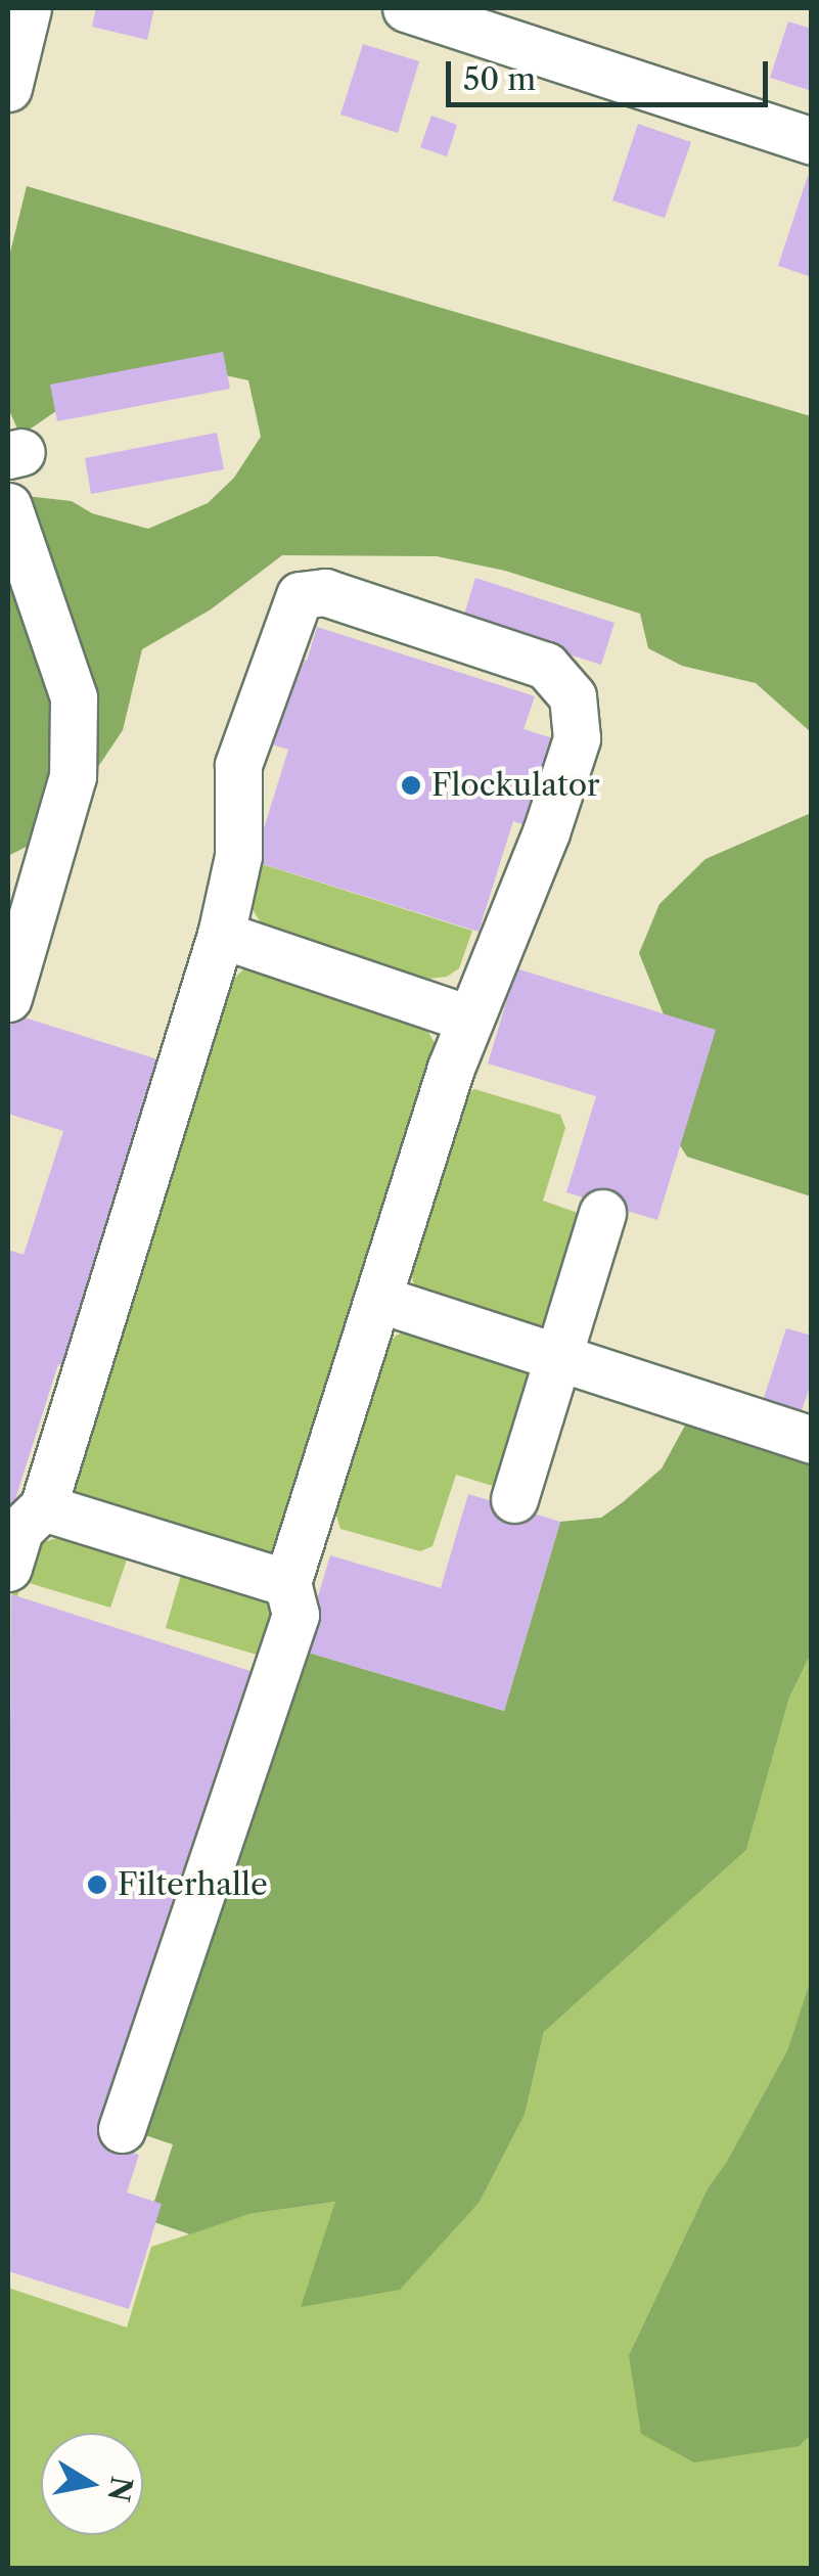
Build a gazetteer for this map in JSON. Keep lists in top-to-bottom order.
{
  "places": ["Flockulator", "Filterhalle"],
  "scale_bar": "50 m",
  "north": "right"
}
